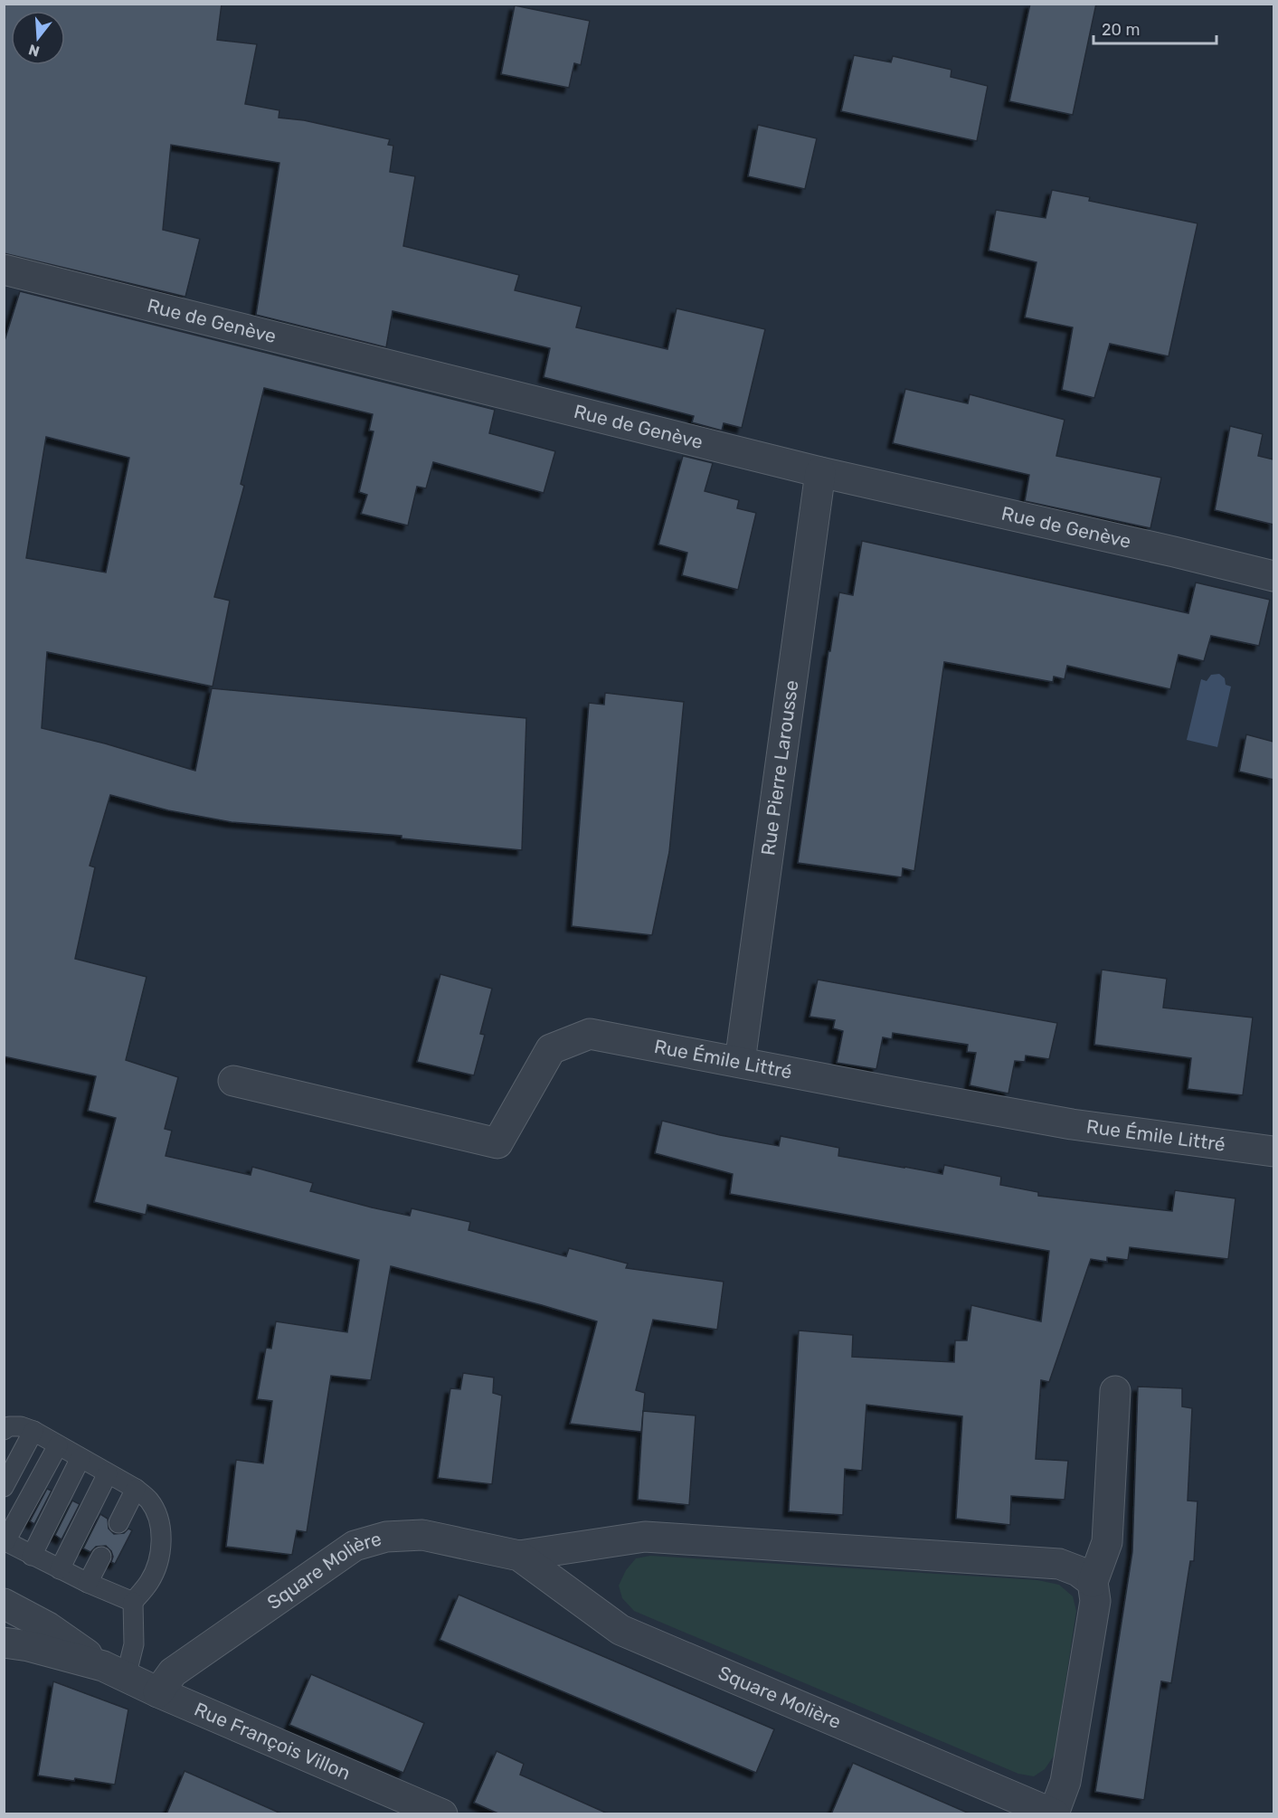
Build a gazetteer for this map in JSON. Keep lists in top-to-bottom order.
{
  "streets": {
    "street": [
      "Rue de Genève",
      "Rue Pierre Larousse",
      "Rue Émile Littré",
      "Square Molière",
      "Rue François Villon"
    ]
  },
  "crossings": [
    ["Rue de Genève", "Rue Pierre Larousse"],
    ["Rue Pierre Larousse", "Rue Émile Littré"],
    ["Square Molière", "Rue François Villon"]
  ],
  "scale_bar": "20 m",
  "north": "bottom"
}
